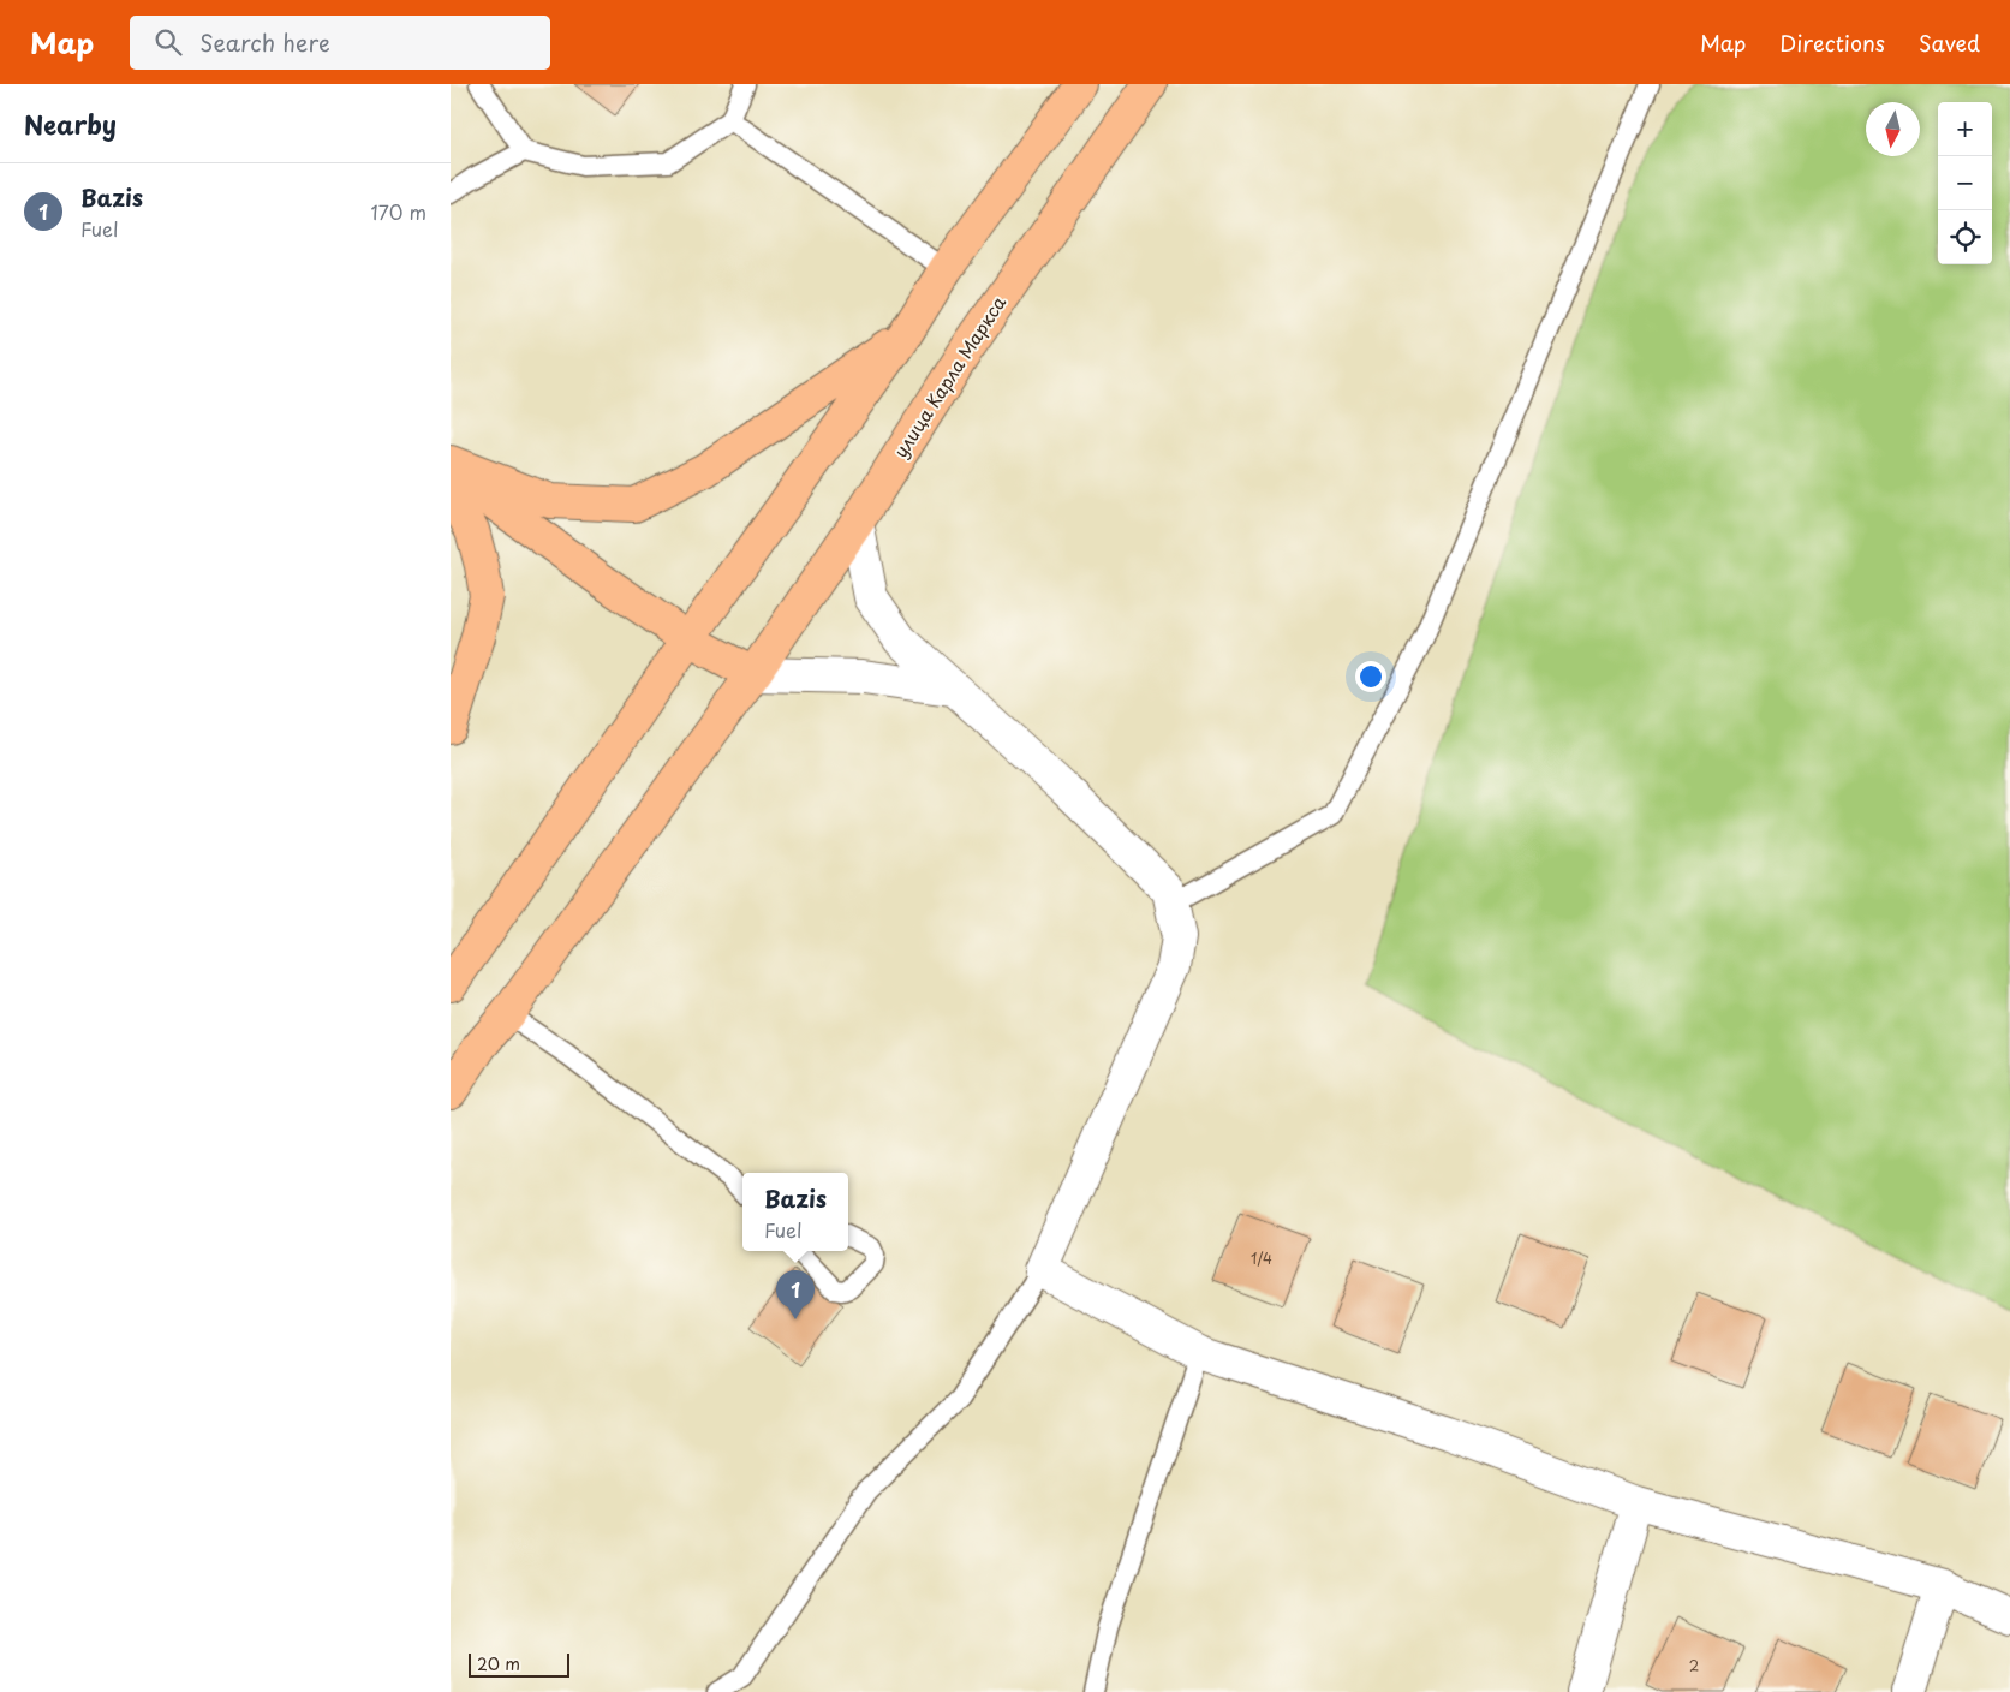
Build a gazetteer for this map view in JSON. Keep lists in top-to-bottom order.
{
  "streets": {
    "main road": ["улица Карла Маркса"]
  },
  "house_numbers": ["1/4", "2"],
  "scale_bar": "20 m",
  "north": "bottom",
  "page": {
    "header": "Map",
    "search": "Search here",
    "nav": ["Map", "Directions", "Saved"],
    "heading": "Nearby",
    "map_buttons": ["+", "−"],
    "list": [
      {
        "mark": "1",
        "name": "Bazis",
        "note": "Fuel",
        "value": "170 m"
      }
    ],
    "popup": ["Bazis", "Fuel"],
    "pins": "1",
    "scale": "20 m"
  }
}
